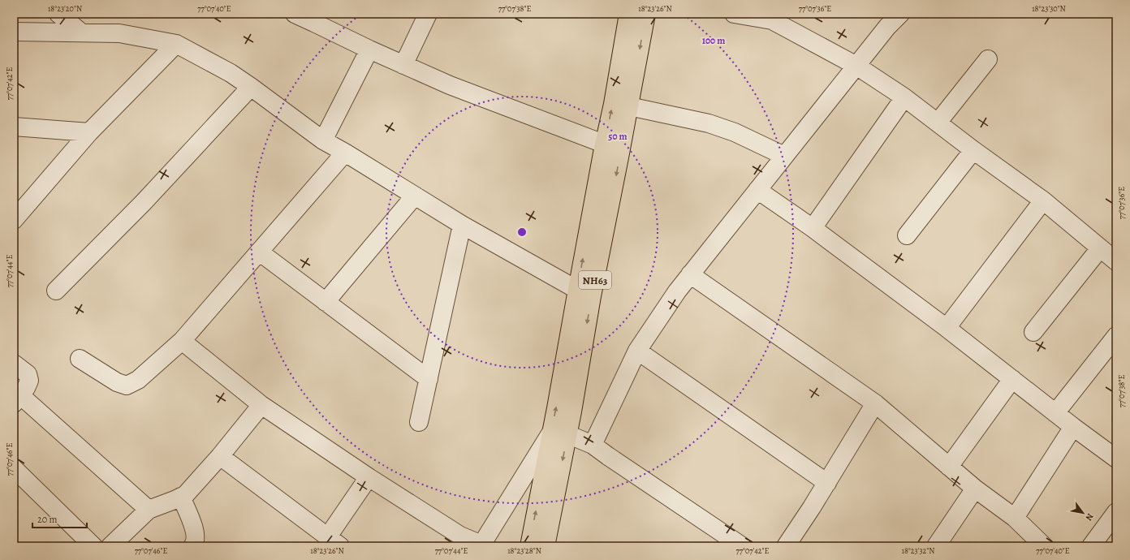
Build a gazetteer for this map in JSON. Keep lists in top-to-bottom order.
{
  "streets": {
    "highway": ["NH63"]
  },
  "scale_bar": "20 m",
  "north": "bottom right",
  "coordinates": [
    "18°23'20\"N",
    "77°07'40\"E",
    "77°07'38\"E",
    "18°23'26\"N",
    "77°07'36\"E",
    "18°23'30\"N",
    "77°07'42\"E",
    "77°07'44\"E",
    "77°07'46\"E",
    "18°23'28\"N",
    "18°23'32\"N"
  ],
  "rings": ["100 m", "50 m"]
}
